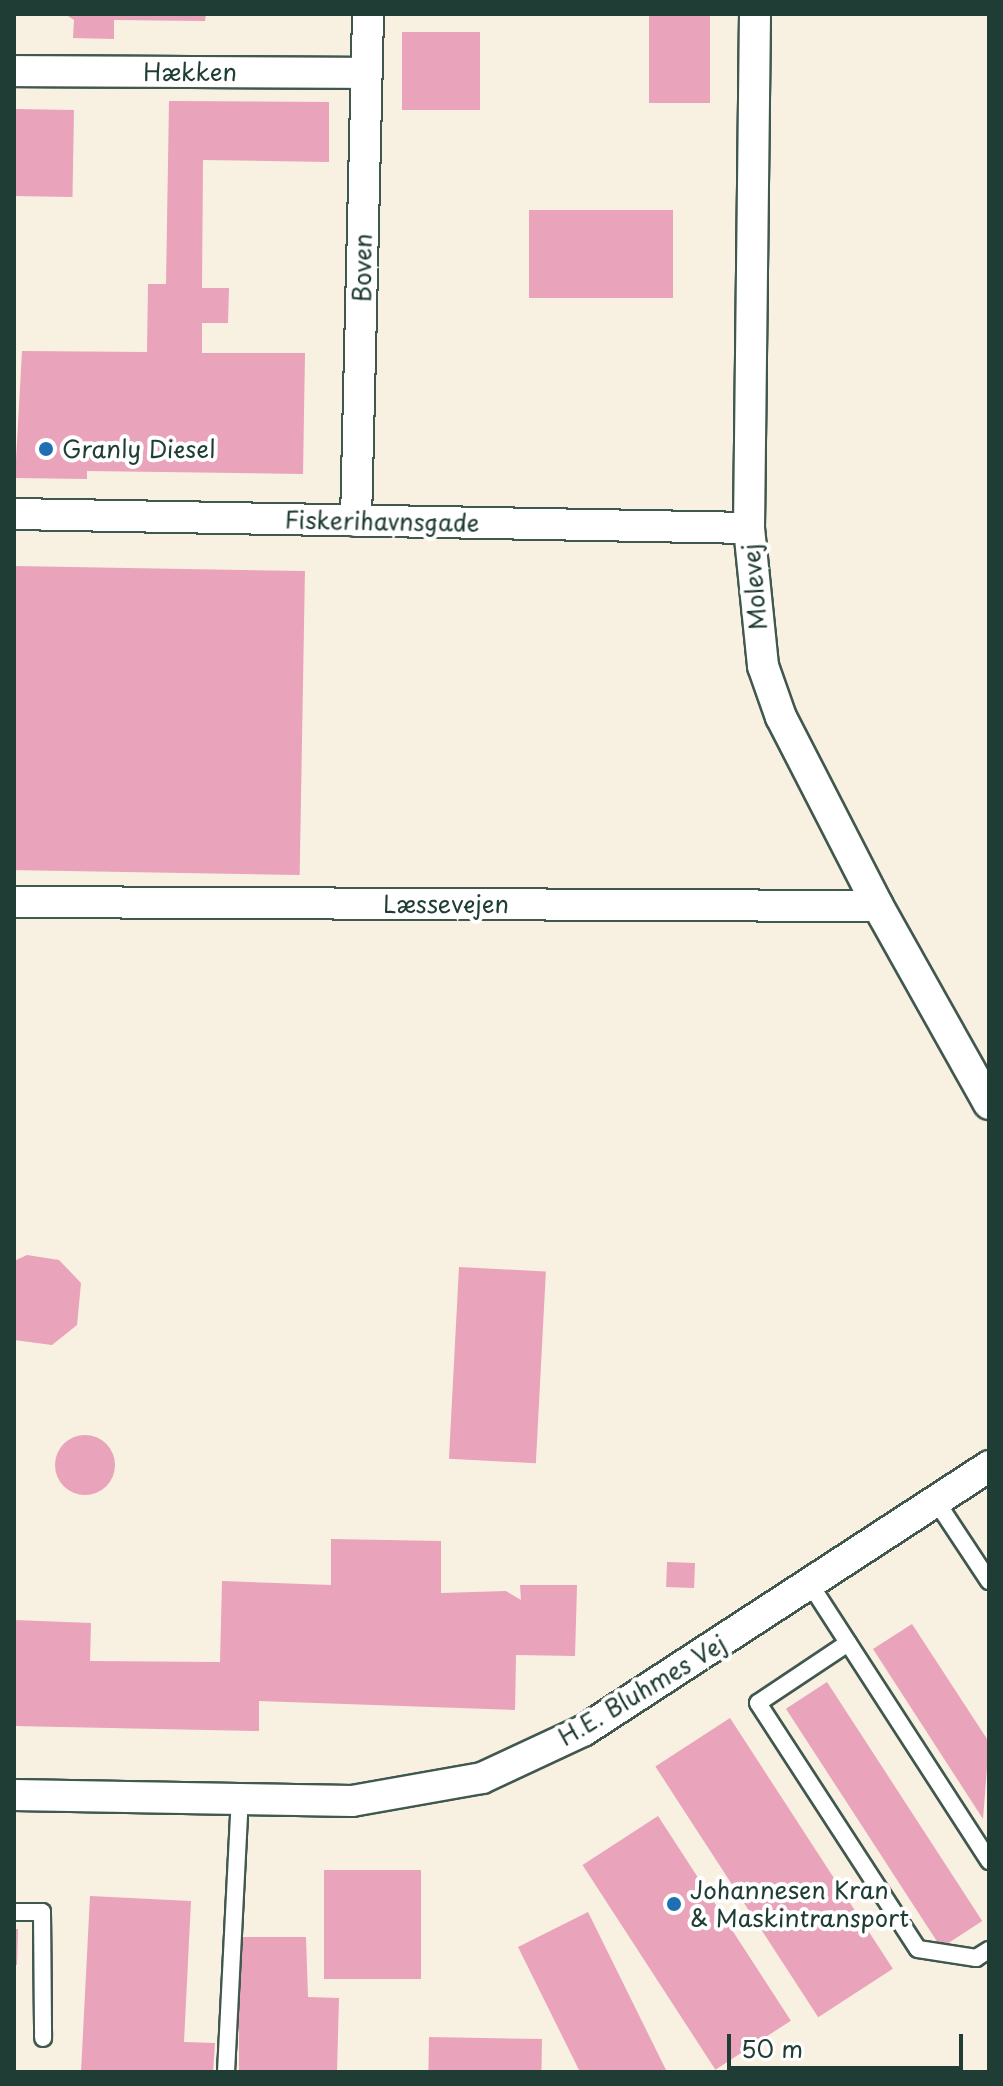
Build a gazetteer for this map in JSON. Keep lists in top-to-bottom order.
{
  "streets": {
    "street": [
      "Hækken",
      "Boven",
      "Fiskerihavnsgade",
      "Molevej",
      "Læssevejen",
      "H.E. Bluhmes Vej"
    ]
  },
  "crossings": [
    ["Hækken", "Boven"],
    ["Boven", "Fiskerihavnsgade"],
    ["Fiskerihavnsgade", "Molevej"],
    ["Molevej", "Læssevejen"]
  ],
  "places": ["Granly Diesel", "Johannesen Kran & Maskintransport"],
  "scale_bar": "50 m"
}
